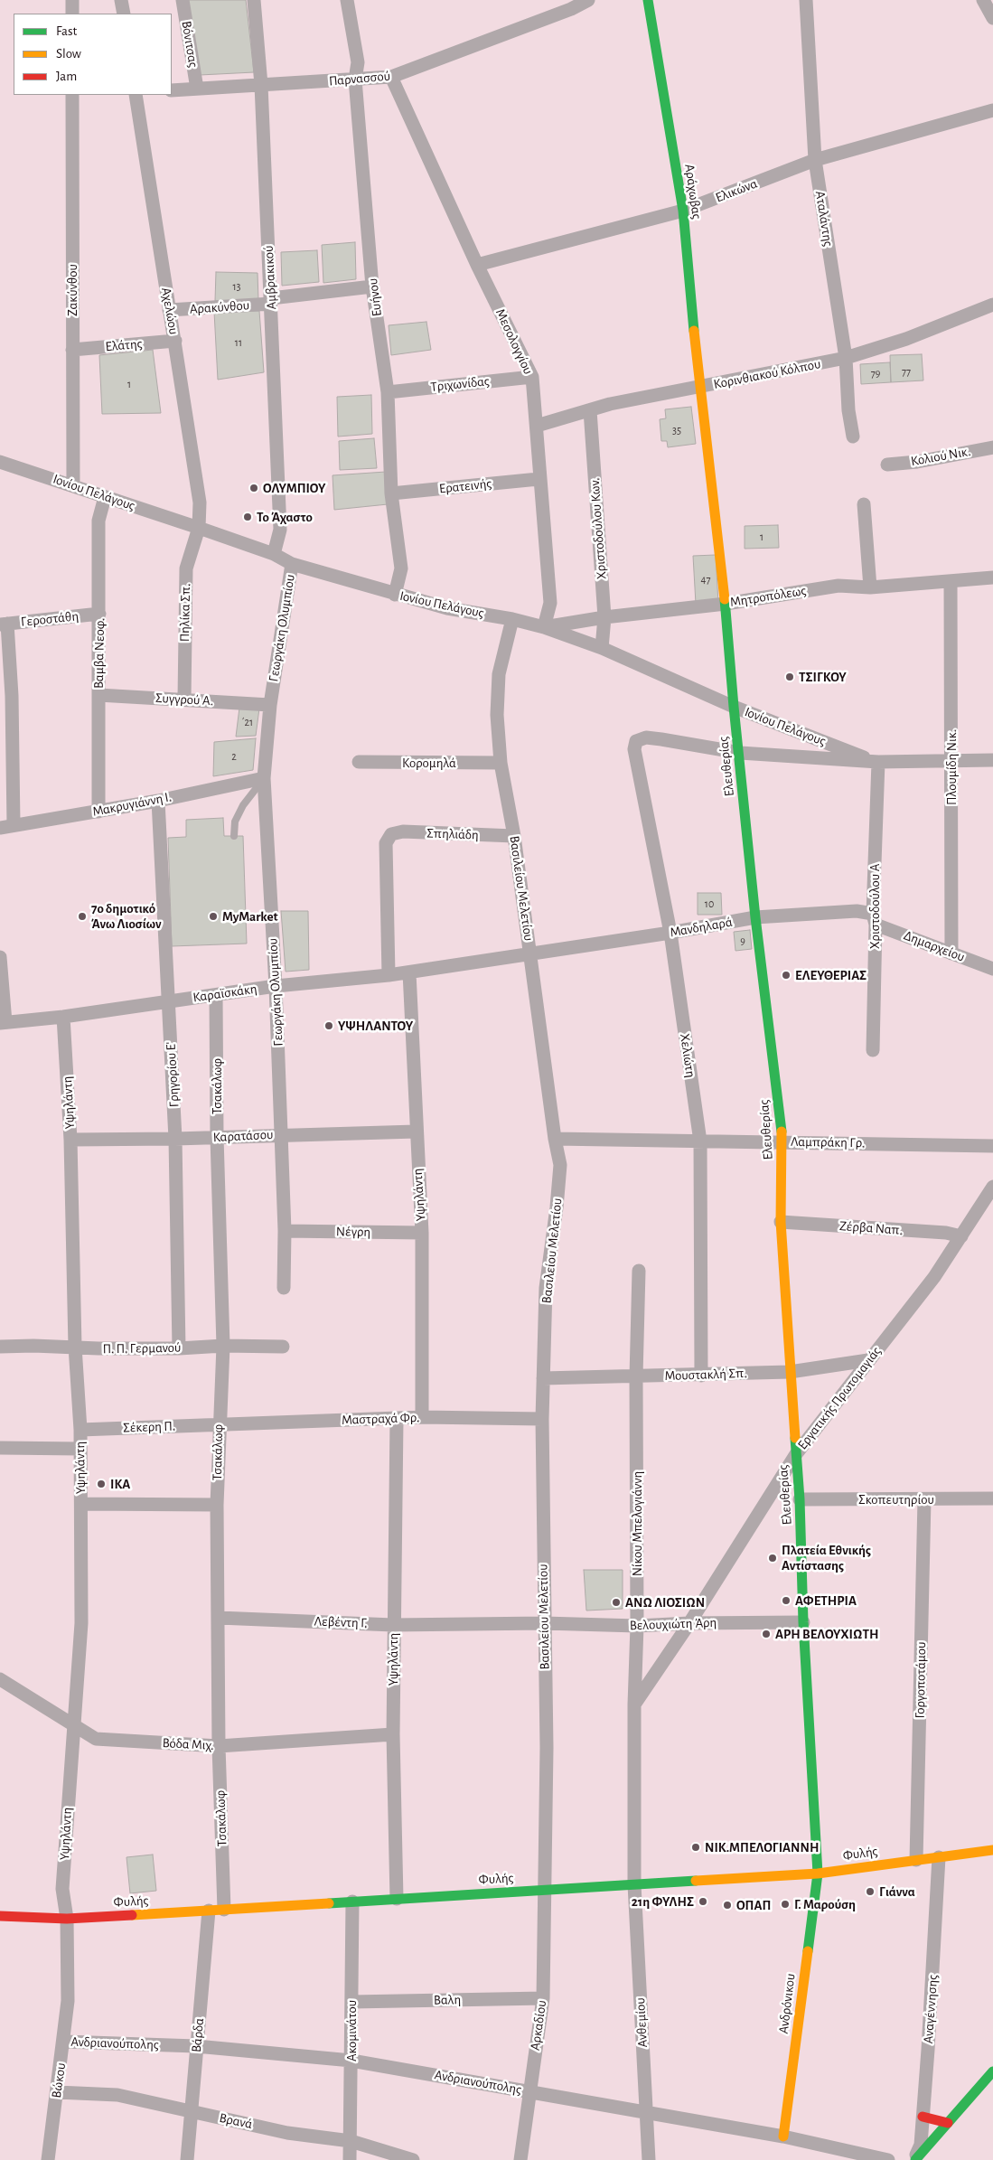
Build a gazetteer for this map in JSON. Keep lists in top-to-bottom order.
{
  "streets": {
    "street": [
      "Βόνιτσας",
      "Παρνασσού",
      "Ελικώνα",
      "Αράχωβας",
      "Αταλάντης",
      "Αμβρακικού",
      "Ζακύνθου",
      "Ευήνου",
      "Αρακύνθου",
      "Αχελώου",
      "Μεσολογγίου",
      "Ελάτης",
      "Κορινθιακού Κόλπου",
      "Τριχωνίδας",
      "Κολιού Νικ.",
      "Ερατεινής",
      "Ιονίου Πελάγους",
      "Χριστοδούλου Κων.",
      "Μητροπόλεως",
      "Πηλίκα Σπ.",
      "Γεροστάθη",
      "Γεωργάκη Ολυμπίου",
      "Βαμβα Νεοφ.",
      "Συγγρού Α.",
      "Κορομηλά",
      "Ελευθερίας",
      "Πλουμίδη Νικ.",
      "Μακρυγιάννη Ι.",
      "Σπηλιάδη",
      "Βασιλείου Μελετίου",
      "Χριστοδούλου Α",
      "Μανδηλαρά",
      "Δημαρχείου",
      "Καραϊσκάκη",
      "Χελιώτη",
      "Γρηγορίου Ε'",
      "Τσακάλωφ",
      "Υψηλάντη",
      "Καρατάσου",
      "Λαμπράκη Γρ.",
      "Ζέρβα Ναπ.",
      "Νέγρη",
      "Π. Π. Γερμανού",
      "Μουστακλή Σπ.",
      "Εργατικής Πρωτομαγιάς",
      "Μαστραχά Φρ.",
      "Σέκερη Π.",
      "Σκοπευτηρίου",
      "Νίκου Μπελογιάννη",
      "Λεβέντη Γ.",
      "Βελουχιώτη Άρη",
      "Γοργοποτάμου",
      "Βόδα Μιχ.",
      "Φυλής",
      "Βαλη",
      "Ανδρόνικου",
      "Αναγέννησης",
      "Ανθεμίου",
      "Αρκαδίου",
      "Ακομινάτου",
      "Βάρδα",
      "Ανδριανούπολης",
      "Βώκου",
      "Βρανά"
    ]
  },
  "crossings": [
    ["Βόνιτσας", "Παρνασσού"],
    ["Παρνασσού", "Αμβρακικού"],
    ["Παρνασσού", "Ευήνου"],
    ["Παρνασσού", "Μεσολογγίου"],
    ["Ελικώνα", "Αράχωβας"],
    ["Ελικώνα", "Αταλάντης"],
    ["Ελικώνα", "Μεσολογγίου"],
    ["Αράχωβας", "Κορινθιακού Κόλπου"],
    ["Αράχωβας", "Ελευθερίας"],
    ["Αταλάντης", "Κορινθιακού Κόλπου"],
    ["Αμβρακικού", "Αρακύνθου"],
    ["Αμβρακικού", "Ιονίου Πελάγους"],
    ["Ζακύνθου", "Ελάτης"],
    ["Ζακύνθου", "Ιονίου Πελάγους"],
    ["Ευήνου", "Αρακύνθου"],
    ["Ευήνου", "Τριχωνίδας"],
    ["Ευήνου", "Ερατεινής"],
    ["Ευήνου", "Ιονίου Πελάγους"],
    ["Αρακύνθου", "Αχελώου"],
    ["Αχελώου", "Ελάτης"],
    ["Αχελώου", "Ιονίου Πελάγους"],
    ["Αχελώου", "Πηλίκα Σπ."],
    ["Μεσολογγίου", "Κορινθιακού Κόλπου"],
    ["Μεσολογγίου", "Τριχωνίδας"],
    ["Μεσολογγίου", "Ερατεινής"],
    ["Μεσολογγίου", "Ιονίου Πελάγους"],
    ["Μεσολογγίου", "Μητροπόλεως"],
    ["Κορινθιακού Κόλπου", "Χριστοδούλου Κων."],
    ["Κορινθιακού Κόλπου", "Ελευθερίας"],
    ["Ιονίου Πελάγους", "Χριστοδούλου Κων."],
    ["Ιονίου Πελάγους", "Μητροπόλεως"],
    ["Ιονίου Πελάγους", "Πηλίκα Σπ."],
    ["Ιονίου Πελάγους", "Γεωργάκη Ολυμπίου"],
    ["Ιονίου Πελάγους", "Βαμβα Νεοφ."],
    ["Ιονίου Πελάγους", "Ελευθερίας"],
    ["Ιονίου Πελάγους", "Βασιλείου Μελετίου"],
    ["Ιονίου Πελάγους", "Χριστοδούλου Α"],
    ["Χριστοδούλου Κων.", "Μητροπόλεως"],
    ["Μητροπόλεως", "Ελευθερίας"],
    ["Μητροπόλεως", "Πλουμίδη Νικ."],
    ["Πηλίκα Σπ.", "Συγγρού Α."],
    ["Γεροστάθη", "Βαμβα Νεοφ."],
    ["Γεωργάκη Ολυμπίου", "Συγγρού Α."],
    ["Γεωργάκη Ολυμπίου", "Μακρυγιάννη Ι."],
    ["Γεωργάκη Ολυμπίου", "Καραϊσκάκη"],
    ["Γεωργάκη Ολυμπίου", "Καρατάσου"],
    ["Γεωργάκη Ολυμπίου", "Νέγρη"],
    ["Βαμβα Νεοφ.", "Συγγρού Α."],
    ["Βαμβα Νεοφ.", "Μακρυγιάννη Ι."],
    ["Κορομηλά", "Βασιλείου Μελετίου"],
    ["Ελευθερίας", "Μανδηλαρά"],
    ["Ελευθερίας", "Χελιώτη"],
    ["Ελευθερίας", "Λαμπράκη Γρ."],
    ["Ελευθερίας", "Ζέρβα Ναπ."],
    ["Ελευθερίας", "Μουστακλή Σπ."],
    ["Ελευθερίας", "Εργατικής Πρωτομαγιάς"],
    ["Ελευθερίας", "Σκοπευτηρίου"],
    ["Ελευθερίας", "Βελουχιώτη Άρη"],
    ["Ελευθερίας", "Φυλής"],
    ["Ελευθερίας", "Ανδρόνικου"],
    ["Πλουμίδη Νικ.", "Δημαρχείου"],
    ["Μακρυγιάννη Ι.", "Γρηγορίου Ε'"],
    ["Σπηλιάδη", "Βασιλείου Μελετίου"],
    ["Σπηλιάδη", "Καραϊσκάκη"],
    ["Βασιλείου Μελετίου", "Μανδηλαρά"],
    ["Βασιλείου Μελετίου", "Καραϊσκάκη"],
    ["Βασιλείου Μελετίου", "Λαμπράκη Γρ."],
    ["Βασιλείου Μελετίου", "Μουστακλή Σπ."],
    ["Βασιλείου Μελετίου", "Μαστραχά Φρ."],
    ["Βασιλείου Μελετίου", "Λεβέντη Γ."],
    ["Βασιλείου Μελετίου", "Βελουχιώτη Άρη"],
    ["Βασιλείου Μελετίου", "Φυλής"],
    ["Βασιλείου Μελετίου", "Αρκαδίου"],
    ["Χριστοδούλου Α", "Μανδηλαρά"],
    ["Χριστοδούλου Α", "Δημαρχείου"],
    ["Μανδηλαρά", "Δημαρχείου"],
    ["Μανδηλαρά", "Καραϊσκάκη"],
    ["Μανδηλαρά", "Χελιώτη"],
    ["Καραϊσκάκη", "Γρηγορίου Ε'"],
    ["Καραϊσκάκη", "Τσακάλωφ"],
    ["Καραϊσκάκη", "Υψηλάντη"],
    ["Χελιώτη", "Λαμπράκη Γρ."],
    ["Χελιώτη", "Μουστακλή Σπ."],
    ["Γρηγορίου Ε'", "Καρατάσου"],
    ["Γρηγορίου Ε'", "Π. Π. Γερμανού"],
    ["Τσακάλωφ", "Καρατάσου"],
    ["Τσακάλωφ", "Π. Π. Γερμανού"],
    ["Τσακάλωφ", "Μαστραχά Φρ."],
    ["Τσακάλωφ", "Σέκερη Π."],
    ["Τσακάλωφ", "Λεβέντη Γ."],
    ["Τσακάλωφ", "Βόδα Μιχ."],
    ["Τσακάλωφ", "Φυλής"],
    ["Υψηλάντη", "Καρατάσου"],
    ["Υψηλάντη", "Νέγρη"],
    ["Υψηλάντη", "Π. Π. Γερμανού"],
    ["Υψηλάντη", "Μαστραχά Φρ."],
    ["Υψηλάντη", "Σέκερη Π."],
    ["Υψηλάντη", "Λεβέντη Γ."],
    ["Υψηλάντη", "Βόδα Μιχ."],
    ["Υψηλάντη", "Φυλής"],
    ["Υψηλάντη", "Βώκου"],
    ["Ζέρβα Ναπ.", "Εργατικής Πρωτομαγιάς"],
    ["Μουστακλή Σπ.", "Εργατικής Πρωτομαγιάς"],
    ["Μουστακλή Σπ.", "Νίκου Μπελογιάννη"],
    ["Εργατικής Πρωτομαγιάς", "Νίκου Μπελογιάννη"],
    ["Εργατικής Πρωτομαγιάς", "Βελουχιώτη Άρη"],
    ["Μαστραχά Φρ.", "Σέκερη Π."],
    ["Σκοπευτηρίου", "Γοργοποτάμου"],
    ["Νίκου Μπελογιάννη", "Βελουχιώτη Άρη"],
    ["Νίκου Μπελογιάννη", "Φυλής"],
    ["Νίκου Μπελογιάννη", "Ανθεμίου"],
    ["Λεβέντη Γ.", "Βελουχιώτη Άρη"],
    ["Γοργοποτάμου", "Φυλής"],
    ["Φυλής", "Ανδρόνικου"],
    ["Φυλής", "Αναγέννησης"],
    ["Φυλής", "Ανθεμίου"],
    ["Φυλής", "Αρκαδίου"],
    ["Φυλής", "Ακομινάτου"],
    ["Φυλής", "Βάρδα"],
    ["Φυλής", "Βώκου"],
    ["Βαλη", "Αρκαδίου"],
    ["Βαλη", "Ακομινάτου"],
    ["Ανδρόνικου", "Ανδριανούπολης"],
    ["Ανθεμίου", "Ανδριανούπολης"],
    ["Αρκαδίου", "Ανδριανούπολης"],
    ["Ακομινάτου", "Ανδριανούπολης"],
    ["Ακομινάτου", "Βρανά"],
    ["Βάρδα", "Ανδριανούπολης"],
    ["Βάρδα", "Βρανά"],
    ["Ανδριανούπολης", "Βώκου"],
    ["Βώκου", "Βρανά"]
  ],
  "places": [
    "ΟΛΥΜΠΙΟΥ",
    "Το Άχαστο",
    "ΤΣΙΓΚΟΥ",
    "7ο δημοτικό Άνω Λιοσίων",
    "MyMarket",
    "ΕΛΕΥΘΕΡΙΑΣ",
    "ΥΨΗΛΑΝΤΟΥ",
    "ΙΚΑ",
    "Πλατεία Εθνικής Αντίστασης",
    "ΑΦΕΤΗΡΙΑ",
    "ΑΝΩ ΛΙΟΣΙΩΝ",
    "ΑΡΗ ΒΕΛΟΥΧΙΩΤΗ",
    "ΝΙΚ.ΜΠΕΛΟΓΙΑΝΝΗ",
    "Γιάννα",
    "21η ΦΥΛΗΣ",
    "Γ. Μαρούση",
    "ΟΠΑΠ"
  ],
  "house_numbers": [
    "13",
    "11",
    "77",
    "79",
    "1",
    "35",
    "1",
    "47",
    "΄21",
    "2",
    "10",
    "9"
  ],
  "legend": ["Fast", "Slow", "Jam"]
}
